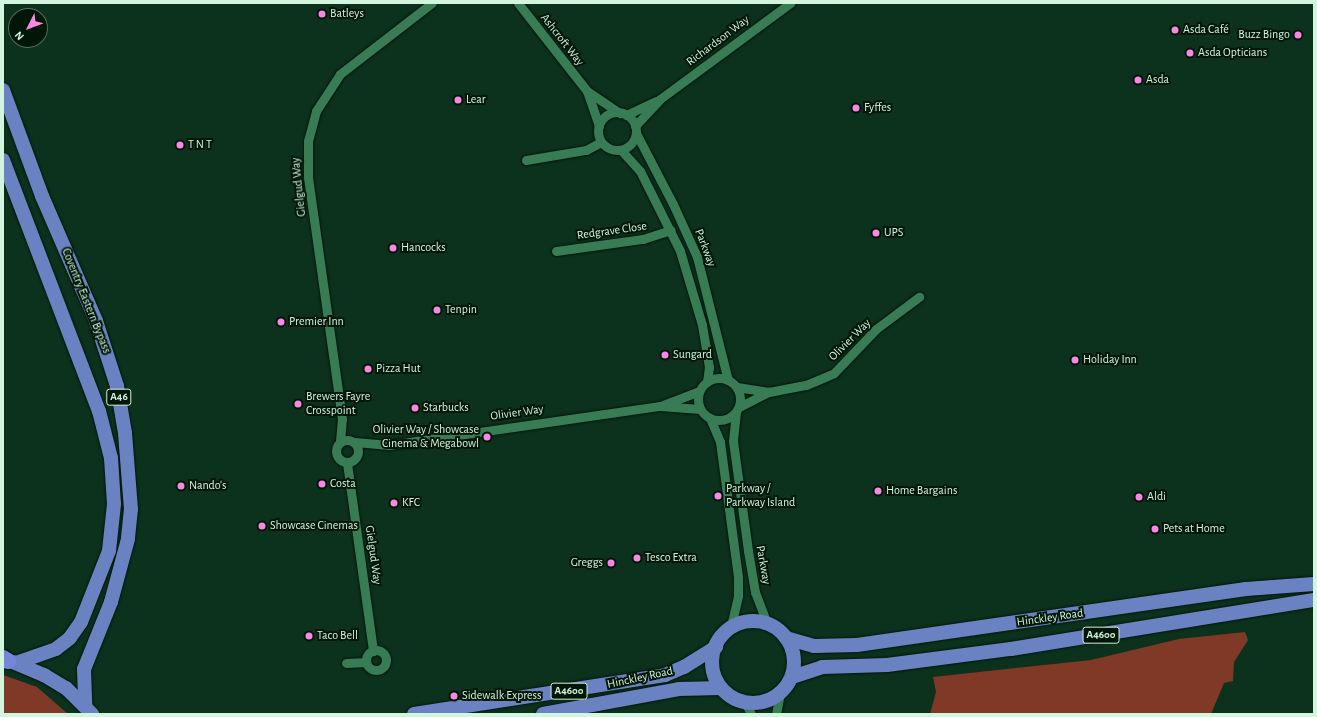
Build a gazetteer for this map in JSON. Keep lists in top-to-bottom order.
{
  "streets": {
    "highway": [
      "Coventry Eastern Bypass",
      "A46",
      "Hinckley Road",
      "A4600"
    ],
    "street": [
      "Ashcroft Way",
      "Richardson Way",
      "Gielgud Way",
      "Redgrave Close",
      "Parkway",
      "Olivier Way"
    ]
  },
  "crossings": [
    ["Ashcroft Way", "Richardson Way"],
    ["Ashcroft Way", "Parkway"],
    ["Richardson Way", "Parkway"],
    ["Gielgud Way", "Olivier Way"],
    ["Redgrave Close", "Parkway"],
    ["Parkway", "Olivier Way"],
    ["Parkway", "Hinckley Road"]
  ],
  "places": [
    "Batleys",
    "Asda Café",
    "Buzz Bingo",
    "Asda Opticians",
    "Asda",
    "Lear",
    "Fyffes",
    "T N T",
    "UPS",
    "Hancocks",
    "Tenpin",
    "Premier Inn",
    "Sungard",
    "Holiday Inn",
    "Pizza Hut",
    "Brewers Fayre Crosspoint",
    "Starbucks",
    "Olivier Way / Showcase Cinema & Megabowl",
    "Costa",
    "Nando's",
    "Home Bargains",
    "Parkway / Parkway Island",
    "Aldi",
    "KFC",
    "Showcase Cinemas",
    "Pets at Home",
    "Tesco Extra",
    "Greggs",
    "Taco Bell",
    "Sidewalk Express"
  ],
  "north": "bottom left"
}
